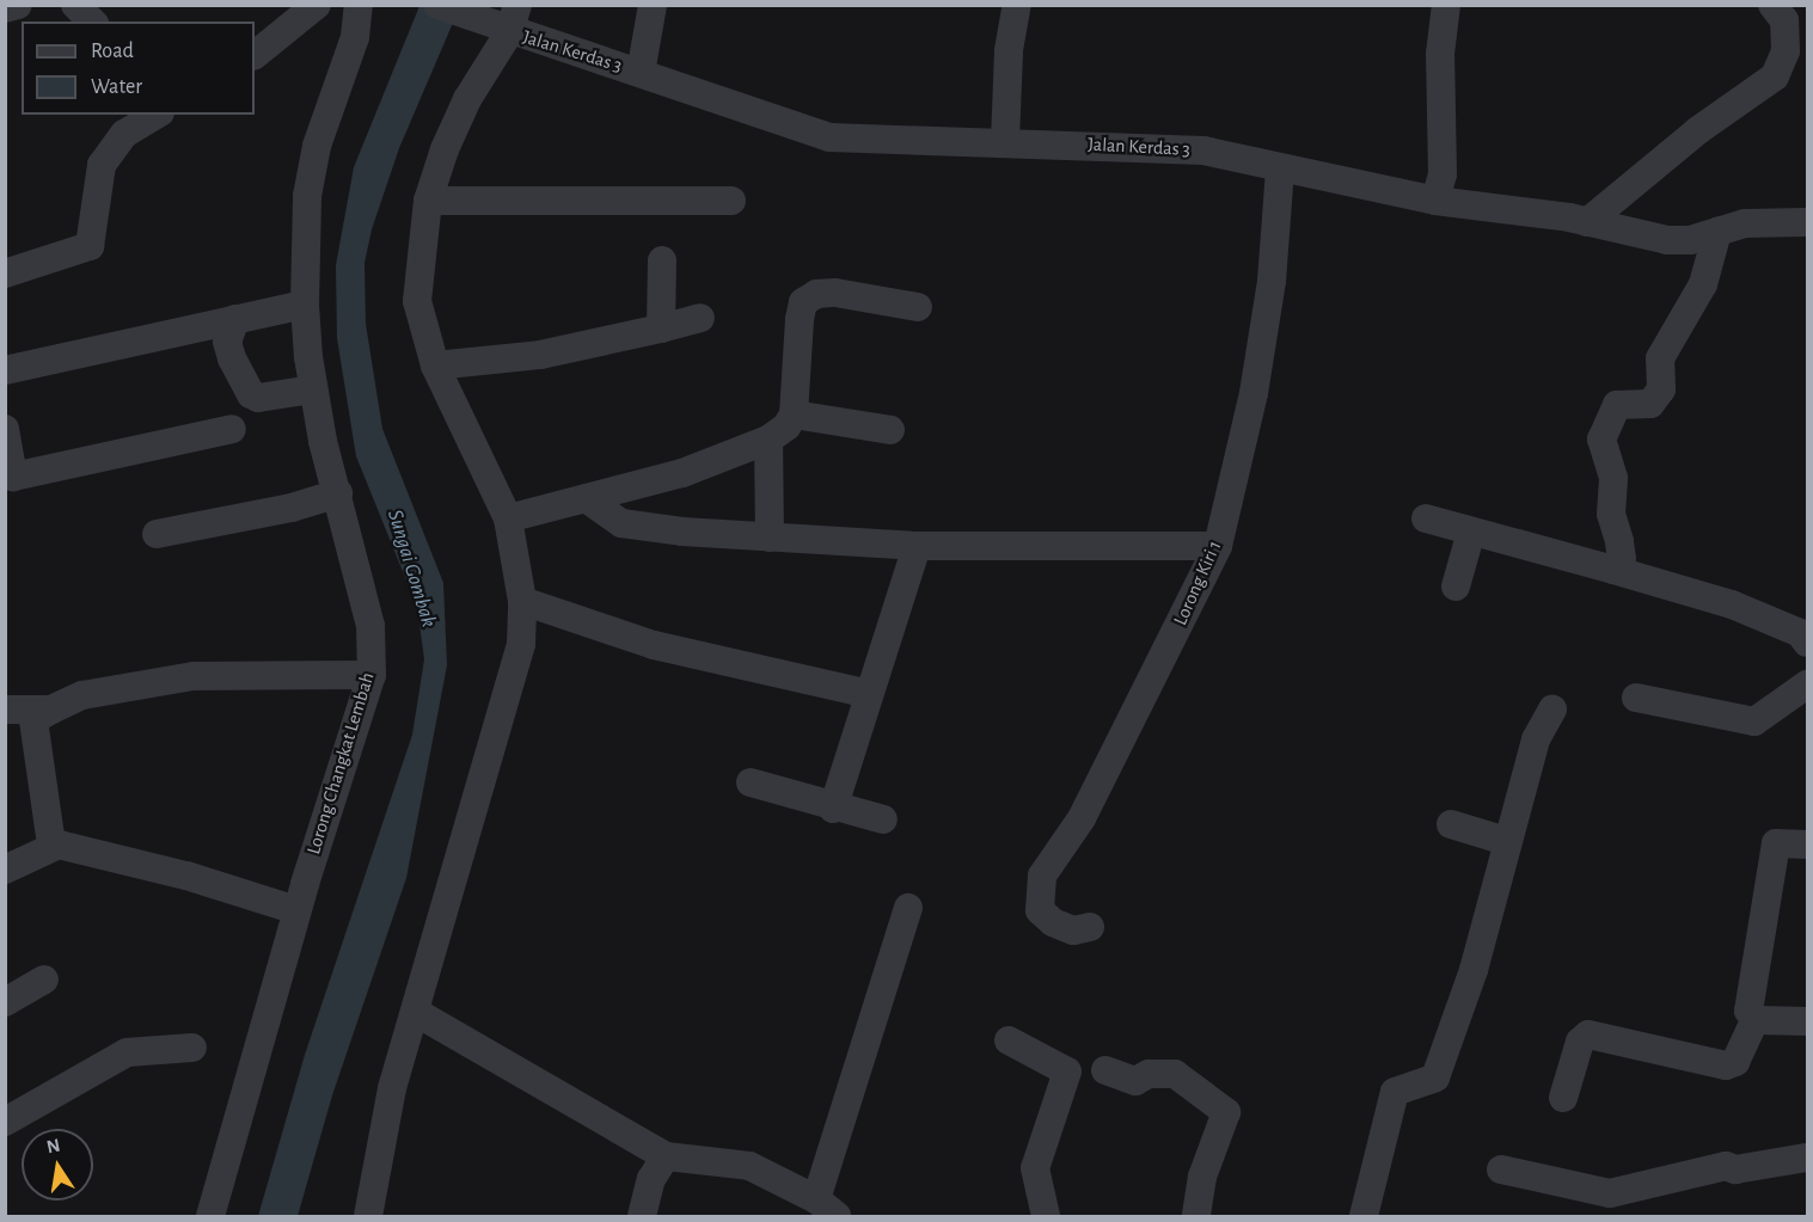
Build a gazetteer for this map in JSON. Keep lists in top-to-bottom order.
{
  "streets": {
    "street": ["Jalan Kerdas 3", "Lorong Kiri 1", "Lorong Changkat Lembah"]
  },
  "crossings": [
    ["Jalan Kerdas 3", "Lorong Kiri 1"]
  ],
  "water": ["Sungai Gombak"],
  "legend": ["Road", "Water"],
  "north": "top"
}
